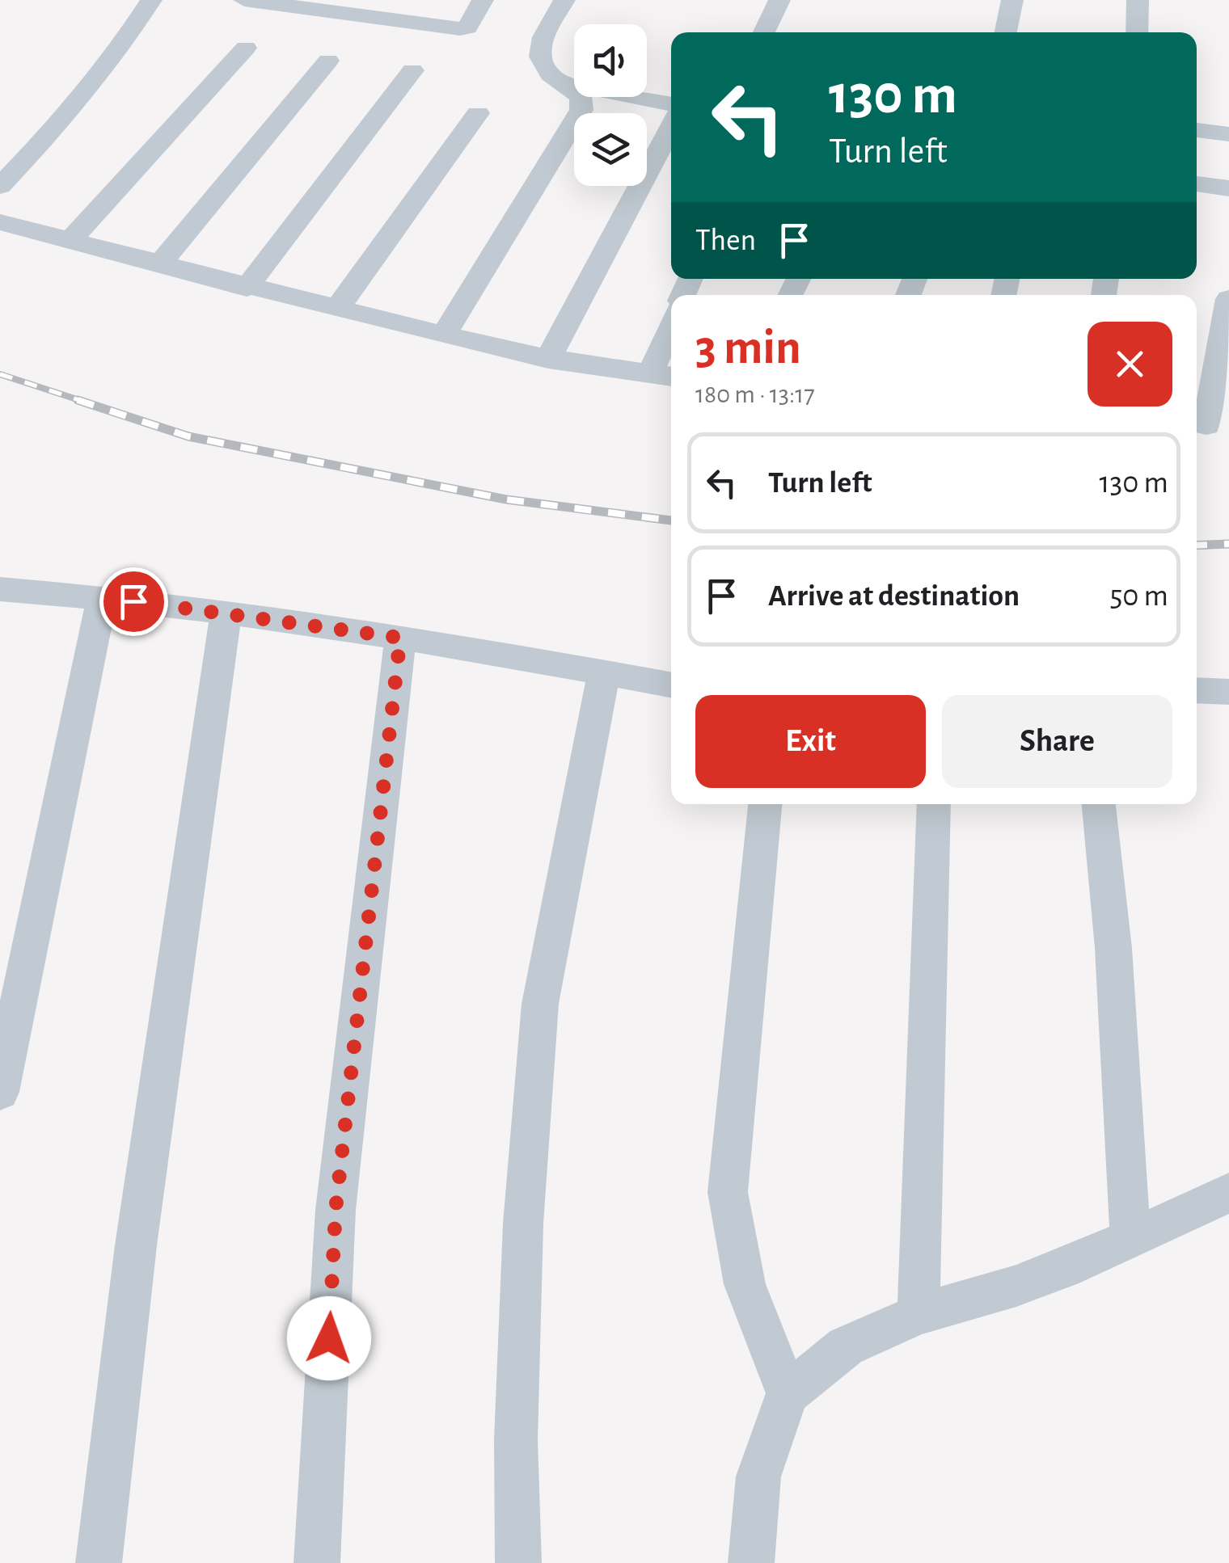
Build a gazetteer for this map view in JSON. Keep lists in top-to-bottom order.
{
  "page": {
    "turn": ["130 m", "Turn left"],
    "then": "Then",
    "heading": ["3 min", "180 m · 13:17"],
    "list": [
      {
        "name": "Turn left",
        "value": "130 m"
      },
      {
        "name": "Arrive at destination",
        "value": "50 m"
      }
    ],
    "buttons": ["Exit", "Share"]
  }
}
